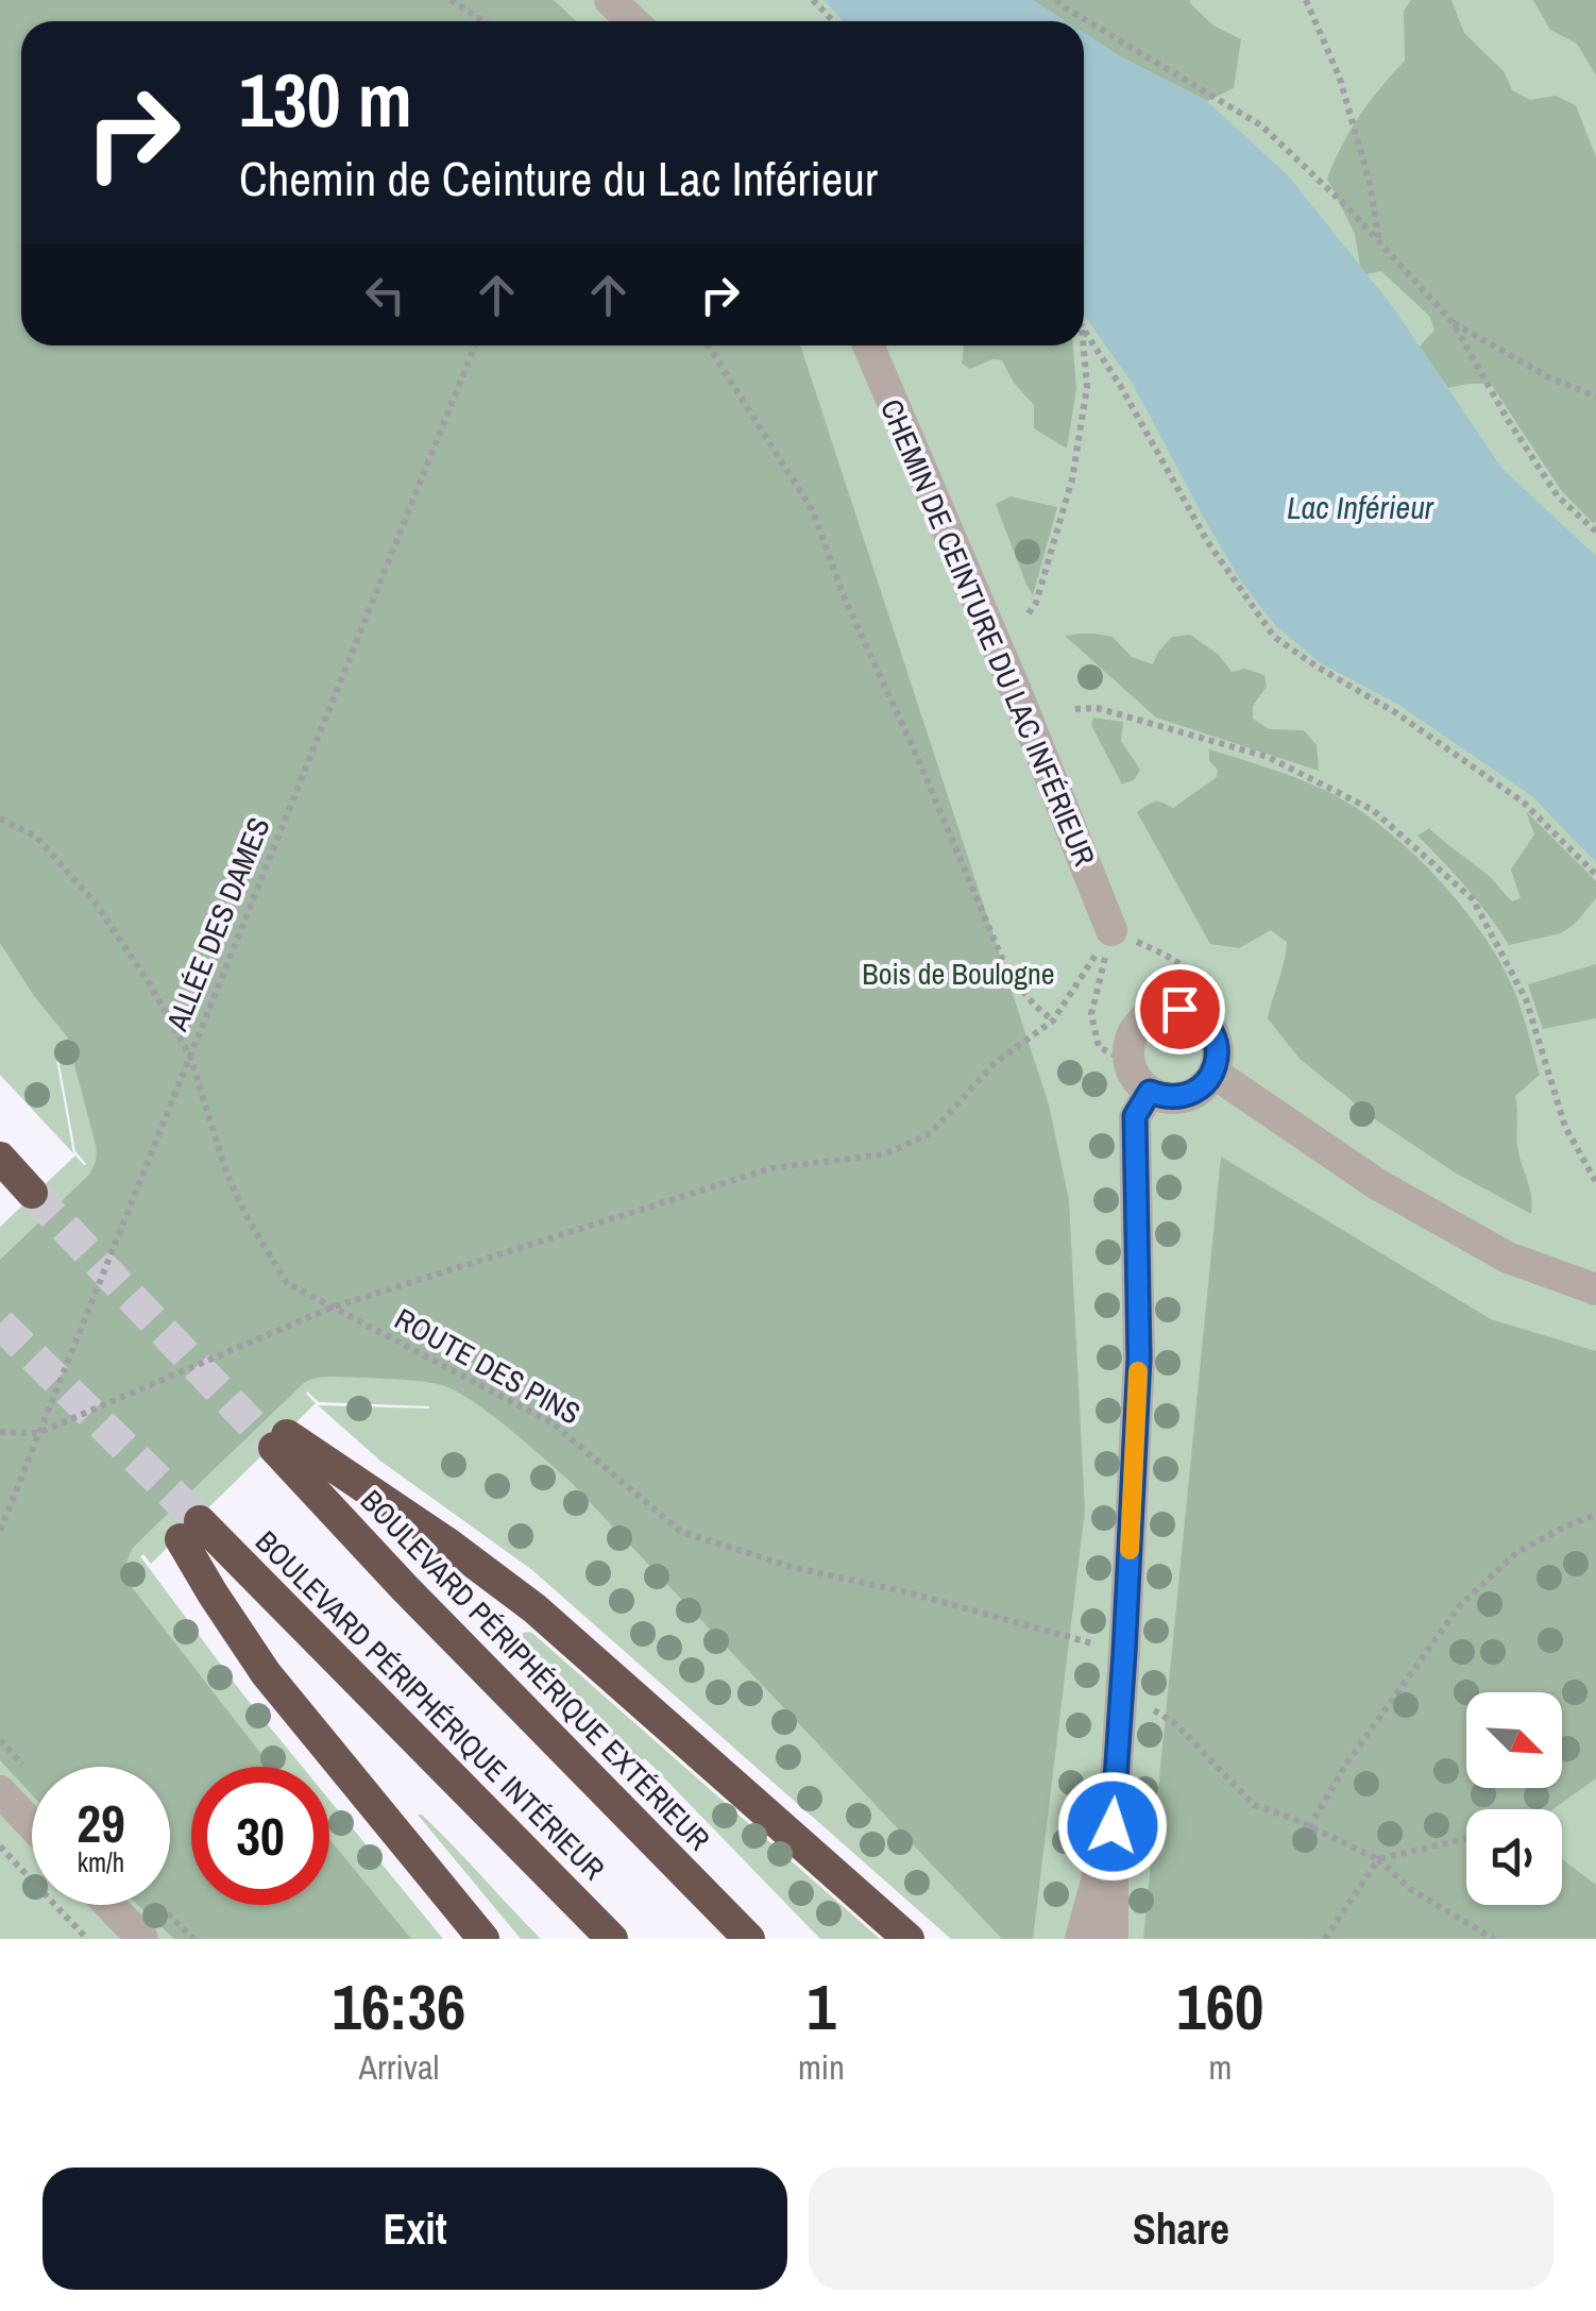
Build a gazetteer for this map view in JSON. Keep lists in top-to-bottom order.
{
  "streets": {
    "highway": ["BOULEVARD PÉRIPHÉRIQUE EXTÉRIEUR", "BOULEVARD PÉRIPHÉRIQUE INTÉRIEUR"],
    "street": ["CHEMIN DE CEINTURE DU LAC INFÉRIEUR"],
    "path": ["ALLÉE DES DAMES", "ROUTE DES PINS"]
  },
  "crossings": [
    ["ALLÉE DES DAMES", "ROUTE DES PINS"]
  ],
  "water": ["Lac Inférieur"],
  "parks": ["Bois de Boulogne"],
  "north": "bottom right",
  "page": {
    "turn": ["130 m", "Chemin de Ceinture du Lac Inférieur"],
    "speed": "29 km/h",
    "limit": "30",
    "eta": [
      "16:36",
      "Arrival",
      "1",
      "min",
      "160",
      "m"
    ],
    "buttons": ["Exit", "Share"]
  }
}
